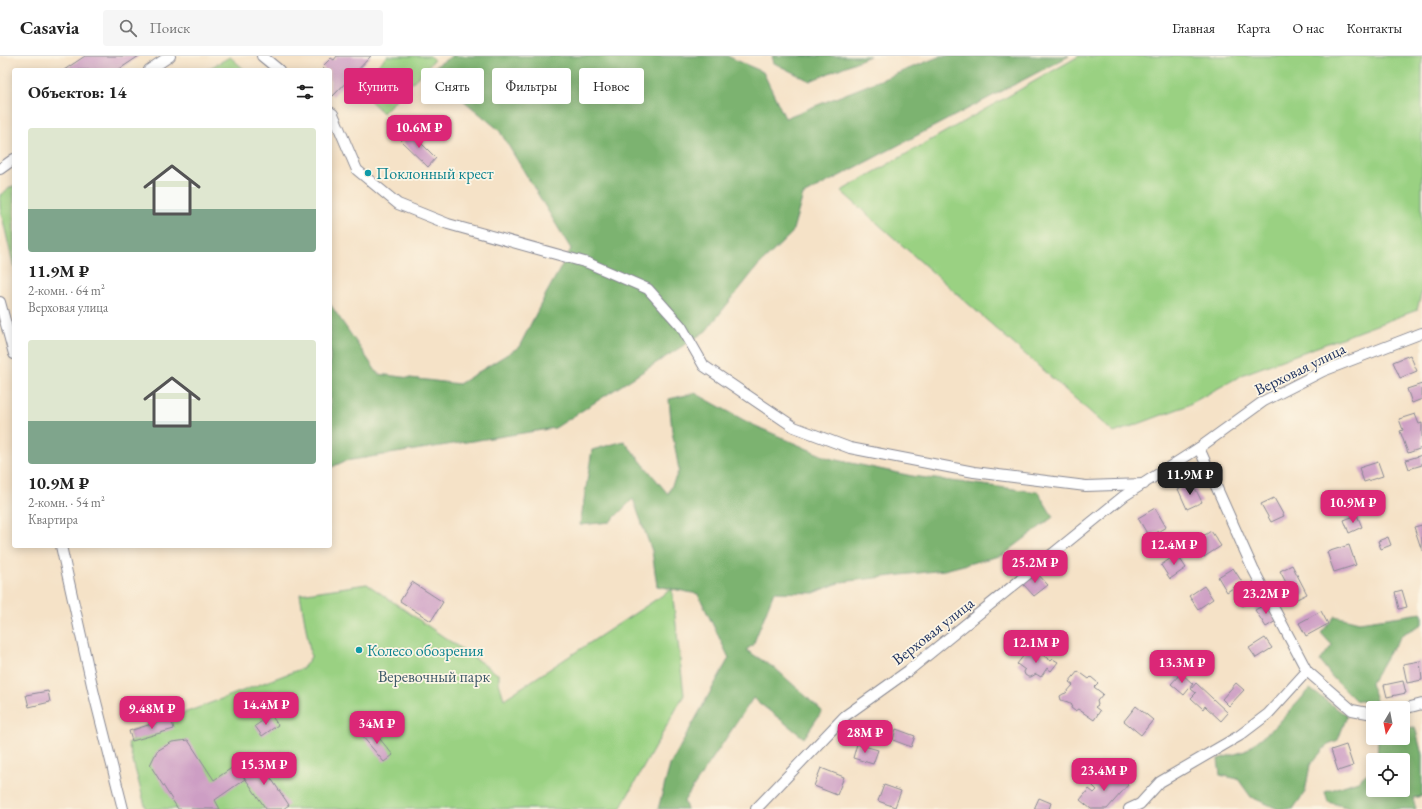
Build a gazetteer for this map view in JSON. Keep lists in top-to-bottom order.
{
  "streets": {
    "street": ["Верховая улица"]
  },
  "parks": ["Веревочный парк"],
  "places": ["Поклонный крест", "Колесо обозрения"],
  "north": "bottom",
  "page": {
    "header": "Casavia",
    "search": "Поиск",
    "nav": [
      "Главная",
      "Карта",
      "О нас",
      "Контакты"
    ],
    "chip": [
      "Купить",
      "Снять",
      "Фильтры",
      "Новое"
    ],
    "heading": "Объектов: 14",
    "price": [
      "10.6M ₽",
      "11.9M ₽",
      "10.9M ₽",
      "12.4M ₽",
      "25.2M ₽",
      "23.2M ₽",
      "12.1M ₽",
      "13.3M ₽",
      "14.4M ₽",
      "9.48M ₽",
      "34M ₽",
      "28M ₽",
      "15.3M ₽",
      "23.4M ₽"
    ],
    "list": [
      {
        "name": "11.9M ₽",
        "note": "2-комн. · 64 m² · Верховая улица"
      },
      {
        "name": "10.9M ₽",
        "note": "2-комн. · 54 m² · Квартира"
      }
    ]
  }
}
